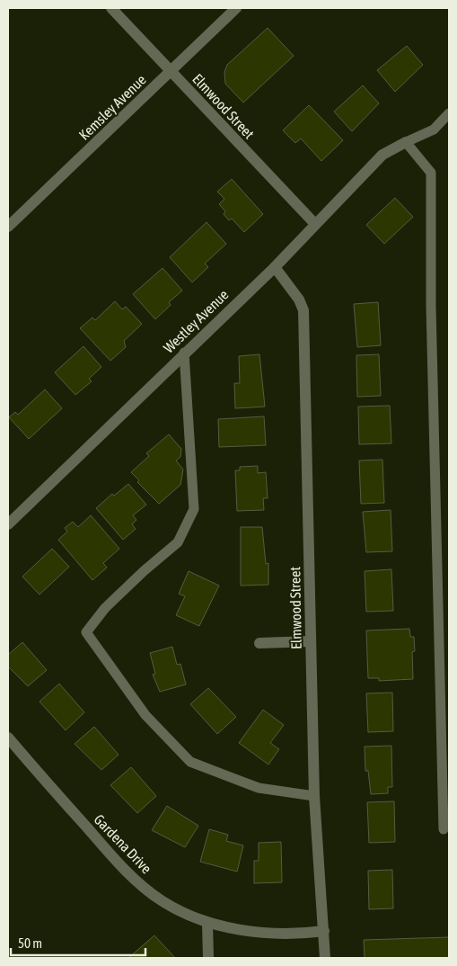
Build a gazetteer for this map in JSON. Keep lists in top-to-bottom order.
{
  "streets": {
    "street": [
      "Elmwood Street",
      "Kemsley Avenue",
      "Westley Avenue",
      "Gardena Drive"
    ]
  },
  "crossings": [
    ["Elmwood Street", "Kemsley Avenue"],
    ["Elmwood Street", "Westley Avenue"],
    ["Elmwood Street", "Gardena Drive"]
  ],
  "scale_bar": "50 m"
}
